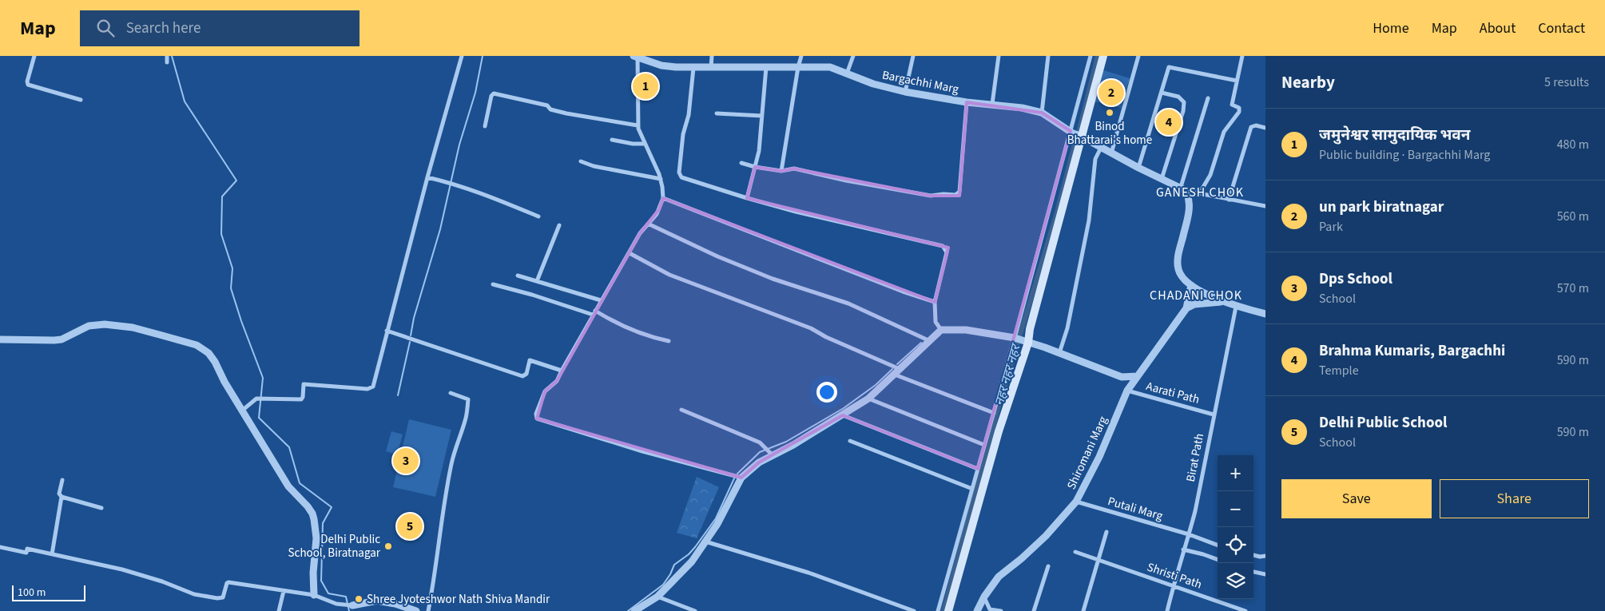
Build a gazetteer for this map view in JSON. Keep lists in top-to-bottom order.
{
  "streets": {
    "street": [
      "Bargachhi Marg",
      "Aarati Path",
      "Shiromani Marg",
      "Birat Path",
      "Putali Marg",
      "Shristi Path"
    ]
  },
  "crossings": [
    ["Aarati Path", "Shiromani Marg"],
    ["Aarati Path", "Birat Path"],
    ["Shiromani Marg", "Putali Marg"],
    ["Birat Path", "Putali Marg"],
    ["Birat Path", "Shristi Path"]
  ],
  "districts": ["GANESH CHOK", "CHADANI CHOK"],
  "water": ["नहर नहर नहर"],
  "places": ["Binod Bhattarai's home", "Delhi Public School, Biratnagar", "Shree Jyoteshwor Nath Shiva Mandir"],
  "scale_bar": "100 m",
  "page": {
    "header": "Map",
    "search": "Search here",
    "nav": [
      "Home",
      "Map",
      "About",
      "Contact"
    ],
    "heading": ["Nearby", "5 results"],
    "pins": [
      "1",
      "2",
      "4",
      "3",
      "5"
    ],
    "list": [
      {
        "mark": "1",
        "name": "जमुनेश्वर सामुदायिक भवन",
        "note": "Public building · Bargachhi Marg",
        "value": "480 m"
      },
      {
        "mark": "2",
        "name": "un park biratnagar",
        "note": "Park",
        "value": "560 m"
      },
      {
        "mark": "3",
        "name": "Dps School",
        "note": "School",
        "value": "570 m"
      },
      {
        "mark": "4",
        "name": "Brahma Kumaris, Bargachhi",
        "note": "Temple",
        "value": "590 m"
      },
      {
        "mark": "5",
        "name": "Delhi Public School",
        "note": "School",
        "value": "590 m"
      }
    ],
    "map_buttons": ["+", "−"],
    "buttons": ["Save", "Share"],
    "scale": "100 m"
  }
}
